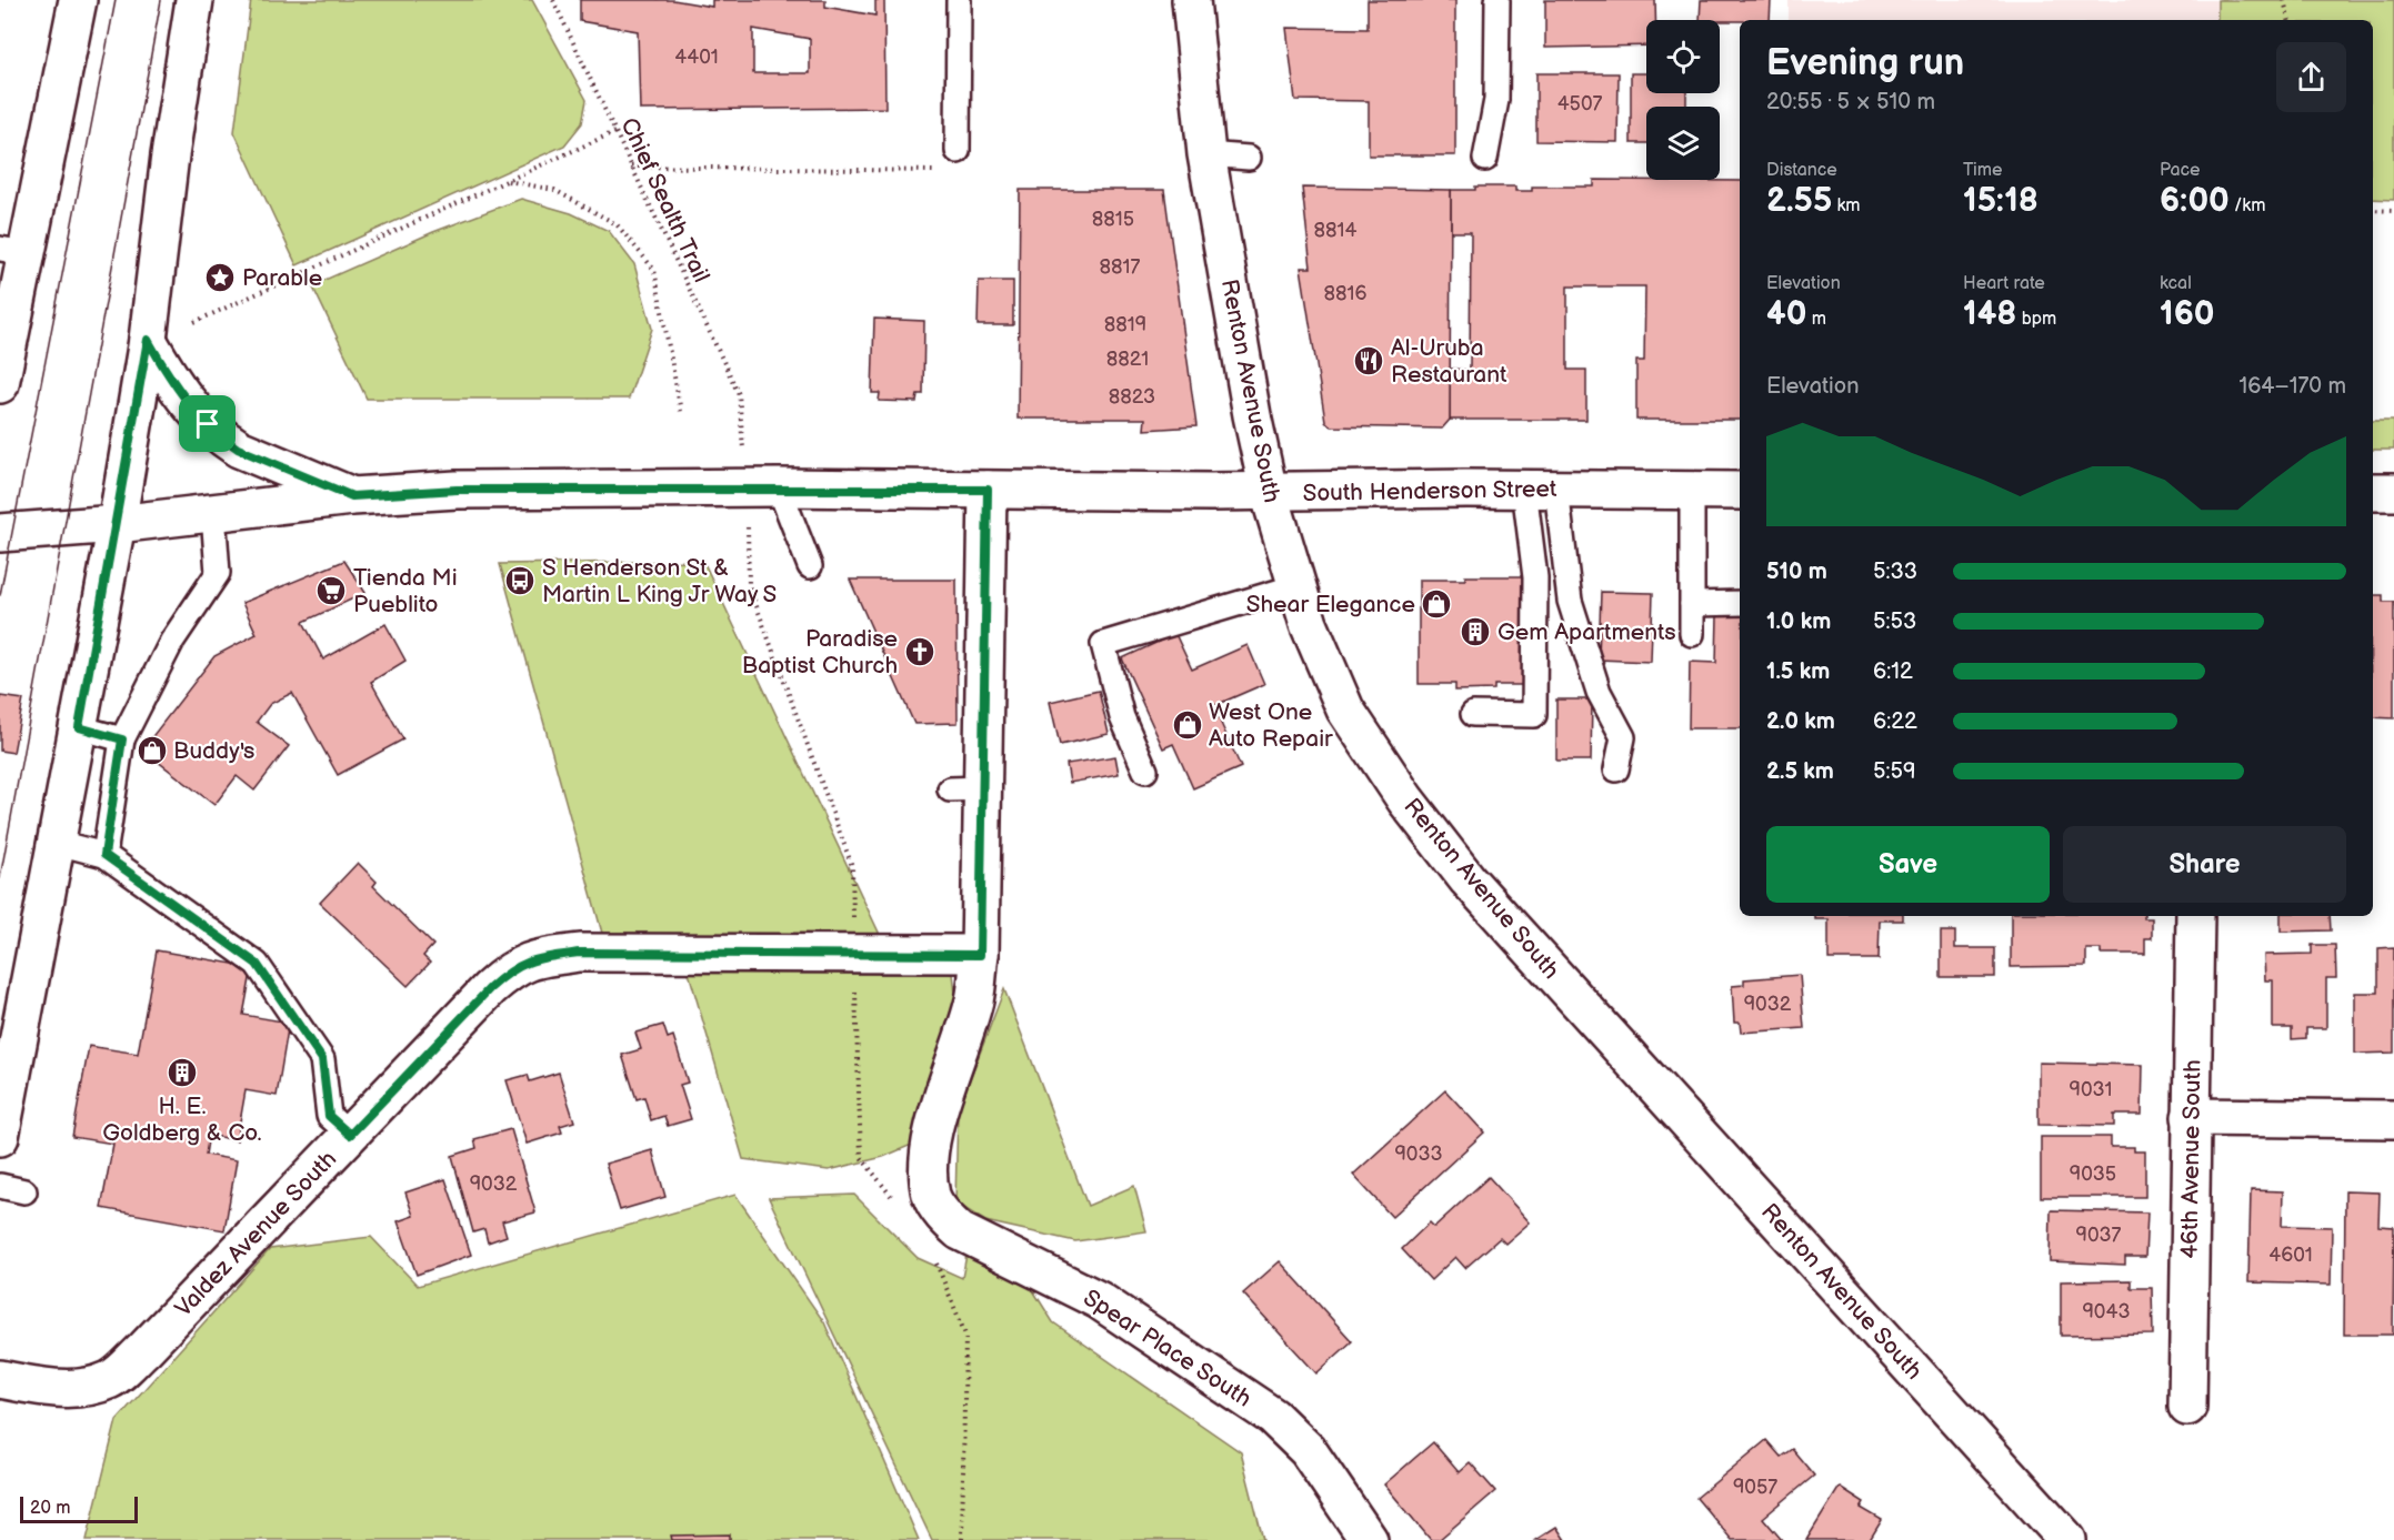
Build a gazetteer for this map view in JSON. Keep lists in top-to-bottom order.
{
  "streets": {
    "main road": [
      "Renton Avenue South",
      "South Henderson Street",
      "46th Avenue South",
      "Valdez Avenue South",
      "Spear Place South"
    ],
    "path": ["Chief Sealth Trail"]
  },
  "crossings": [
    ["Renton Avenue South", "South Henderson Street"],
    ["Valdez Avenue South", "Spear Place South"]
  ],
  "places": {
    "place": ["Parable"],
    "restaurant": ["Al-Uruba Restaurant"],
    "bus stop": ["S Henderson St & Martin L King Jr Way S"],
    "supermarket": ["Tienda Mi Pueblito"],
    "shop": ["Shear Elegance", "West One Auto Repair", "Buddy's"],
    "building": ["Gem Apartments", "H. E. Goldberg & Co."],
    "church": ["Paradise Baptist Church"]
  },
  "house_numbers": [
    "4401",
    "4507",
    "8815",
    "8814",
    "8817",
    "8816",
    "8819",
    "8821",
    "8823",
    "9032",
    "9031",
    "9033",
    "9035",
    "9032",
    "9037",
    "4601",
    "9043",
    "9057"
  ],
  "scale_bar": "20 m",
  "page": {
    "heading": ["Evening run", "20:55 · 5 × 510 m"],
    "stats": [
      ["Distance", "2.55 km"],
      ["Time", "15:18"],
      ["Pace", "6:00 /km"],
      ["Elevation", "40 m"],
      ["Heart rate", "148 bpm"],
      ["kcal", "160"]
    ],
    "chart": ["Elevation", "164–170 m"],
    "list": [
      {
        "name": "510 m",
        "note": "5:33"
      },
      {
        "name": "1.0 km",
        "note": "5:53"
      },
      {
        "name": "1.5 km",
        "note": "6:12"
      },
      {
        "name": "2.0 km",
        "note": "6:22"
      },
      {
        "name": "2.5 km",
        "note": "5:59"
      }
    ],
    "buttons": ["Save", "Share"],
    "scale": "20 m"
  }
}
